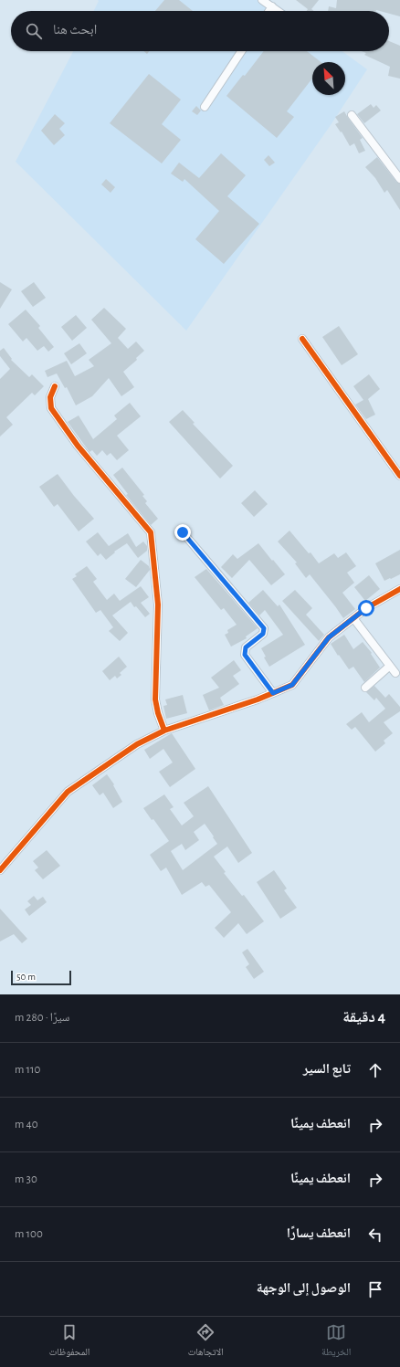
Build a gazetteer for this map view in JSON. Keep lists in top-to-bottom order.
{
  "scale_bar": "50 m",
  "north": "top left",
  "page": {
    "search": "ابحث هنا",
    "scale": "50 m",
    "heading": ["4 دقيقة", "سيرًا · 280 m"],
    "list": [
      ["تابع السير", "110 m"],
      ["انعطف يمينًا", "40 m"],
      ["انعطف يمينًا", "30 m"],
      ["انعطف يسارًا", "100 m"],
      "الوصول إلى الوجهة"
    ],
    "nav": ["الخريطة", "الاتجاهات", "المحفوظات"]
  }
}
